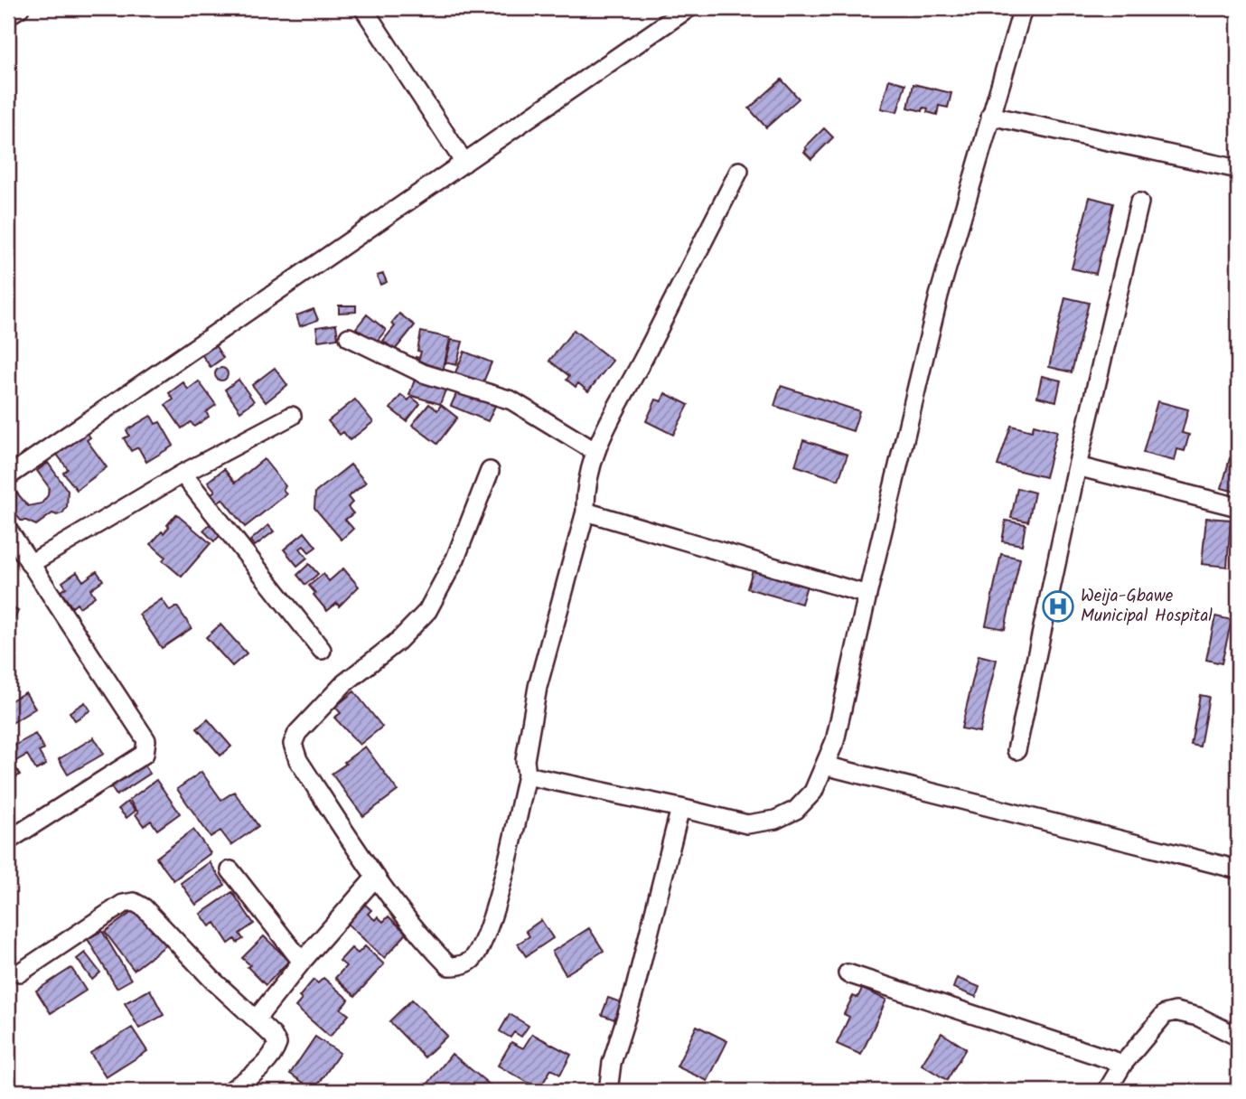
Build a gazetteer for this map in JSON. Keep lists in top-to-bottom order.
{
  "places": {
    "hospital": ["Weija-Gbawe Municipal Hospital"]
  }
}
